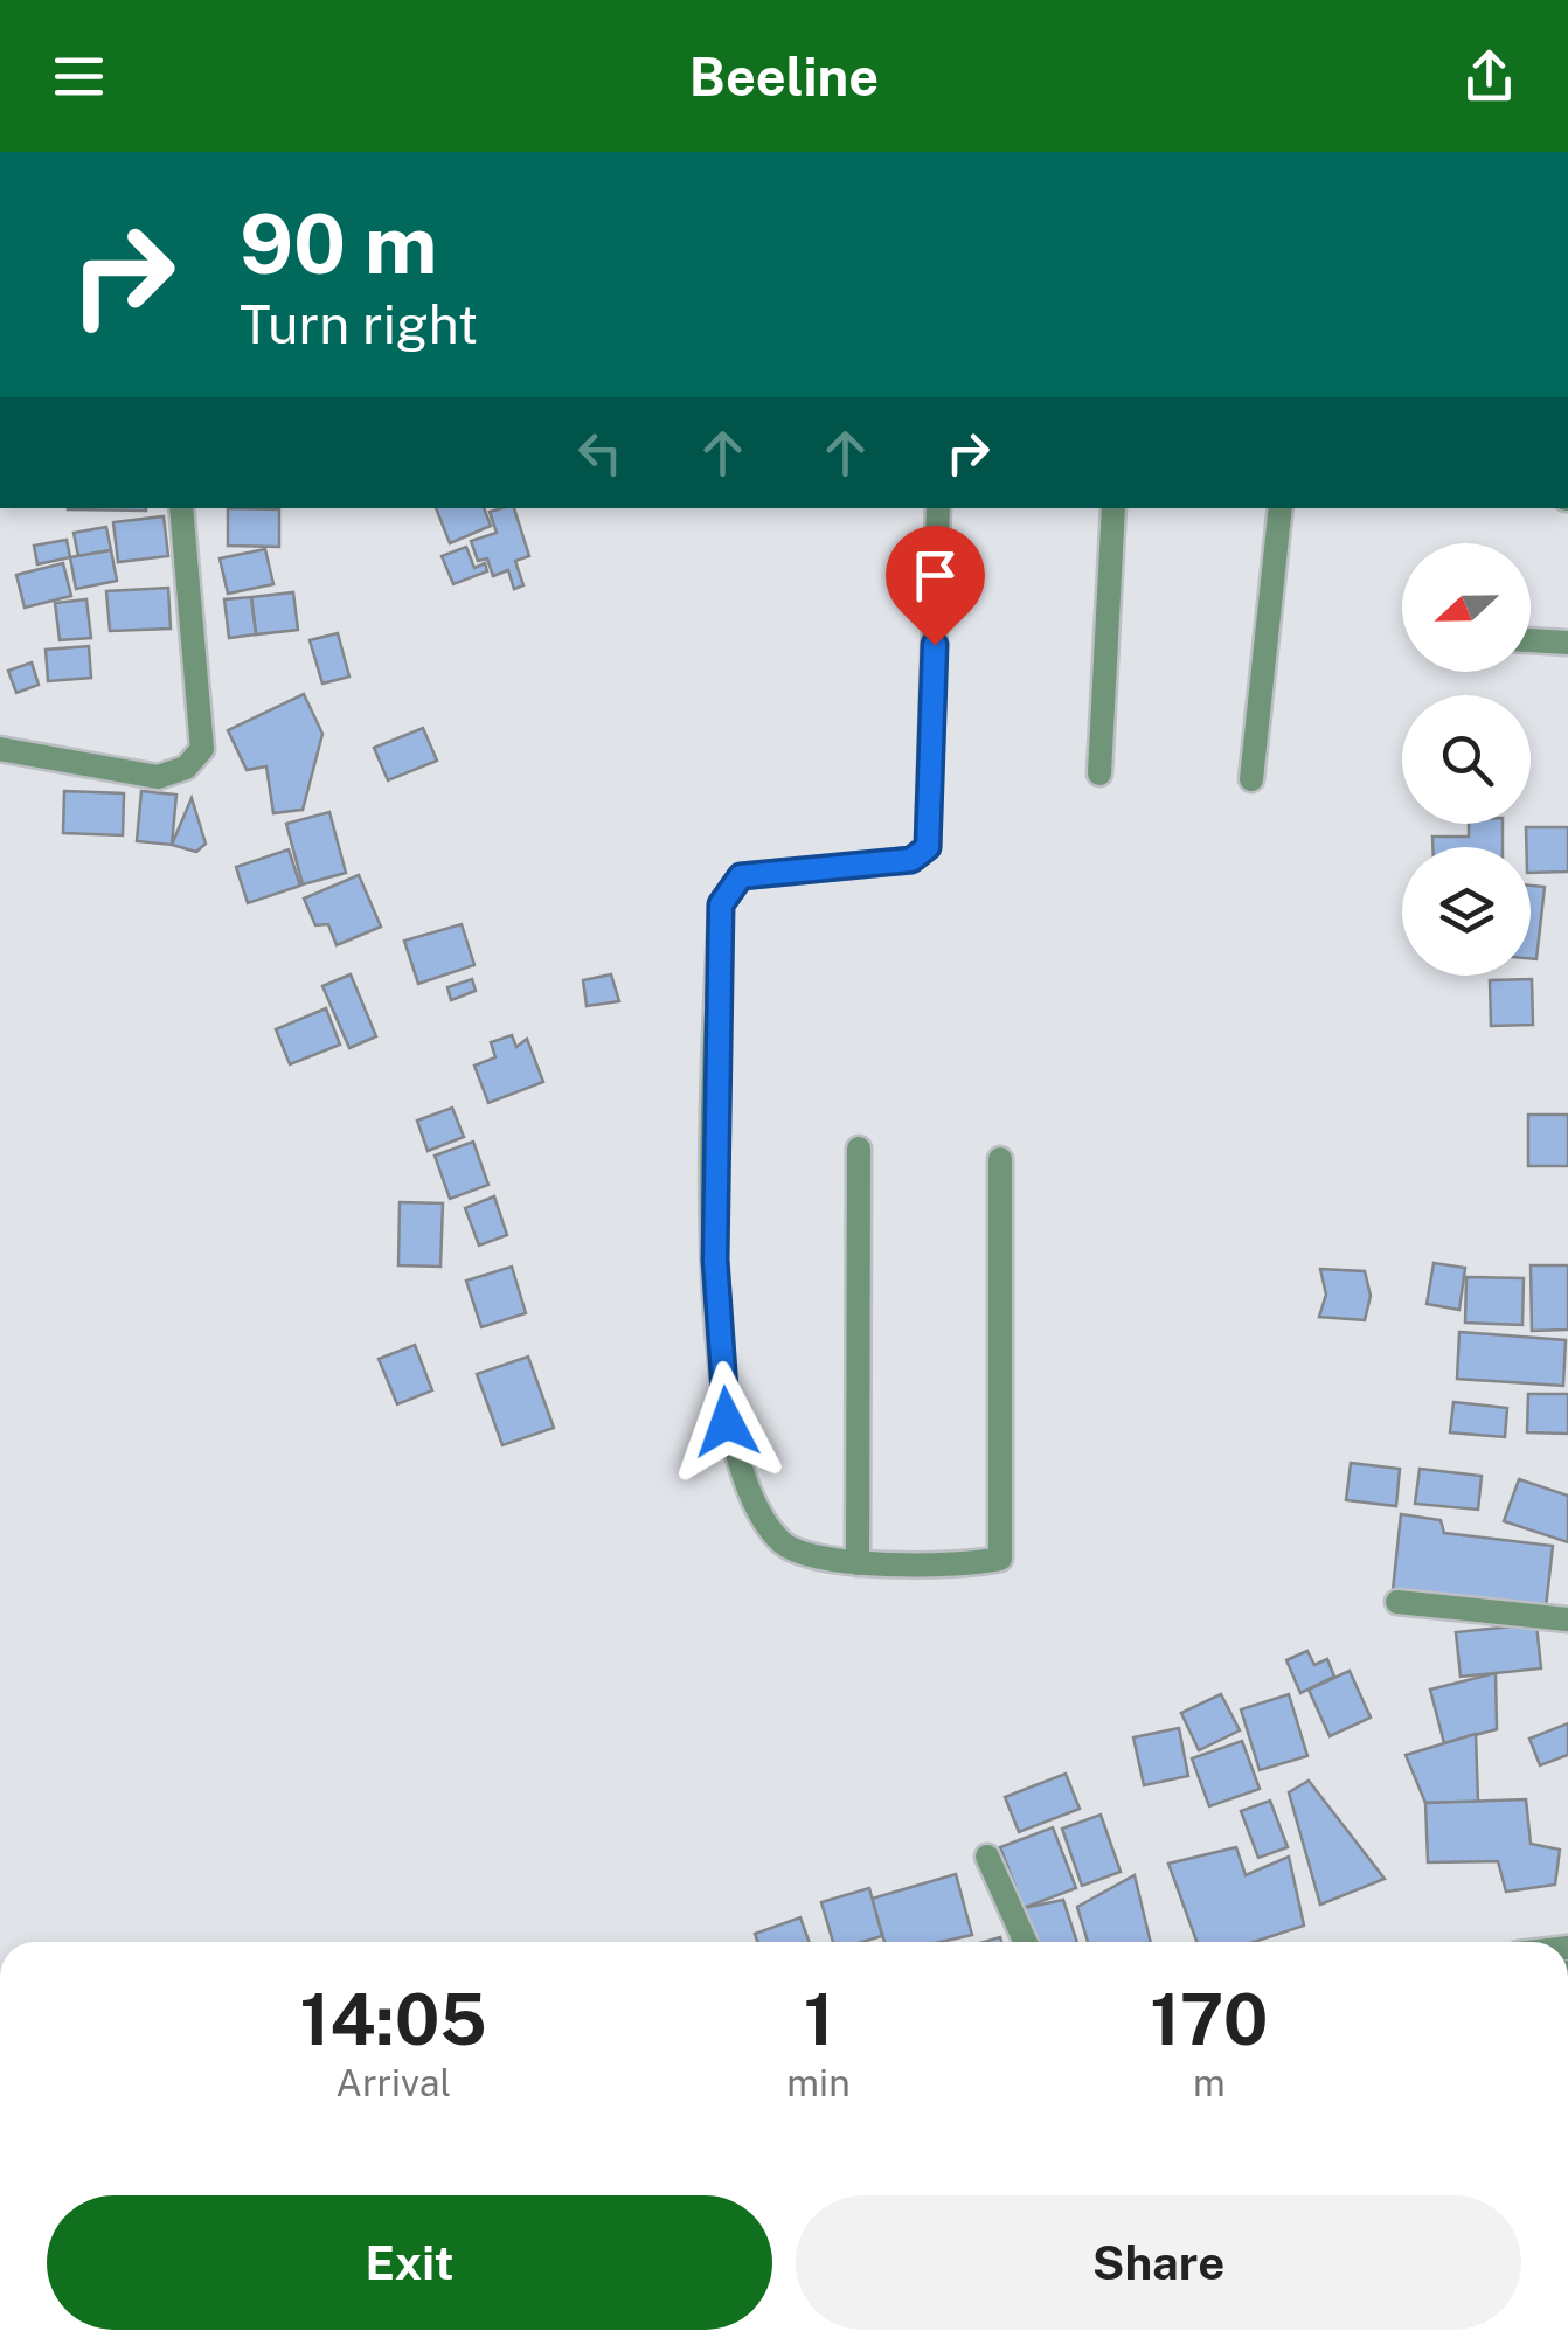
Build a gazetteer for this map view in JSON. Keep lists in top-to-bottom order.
{
  "north": "left",
  "page": {
    "header": "Beeline",
    "turn": ["90 m", "Turn right"],
    "eta": [
      "14:05",
      "Arrival",
      "1",
      "min",
      "170",
      "m"
    ],
    "buttons": ["Exit", "Share"]
  }
}
